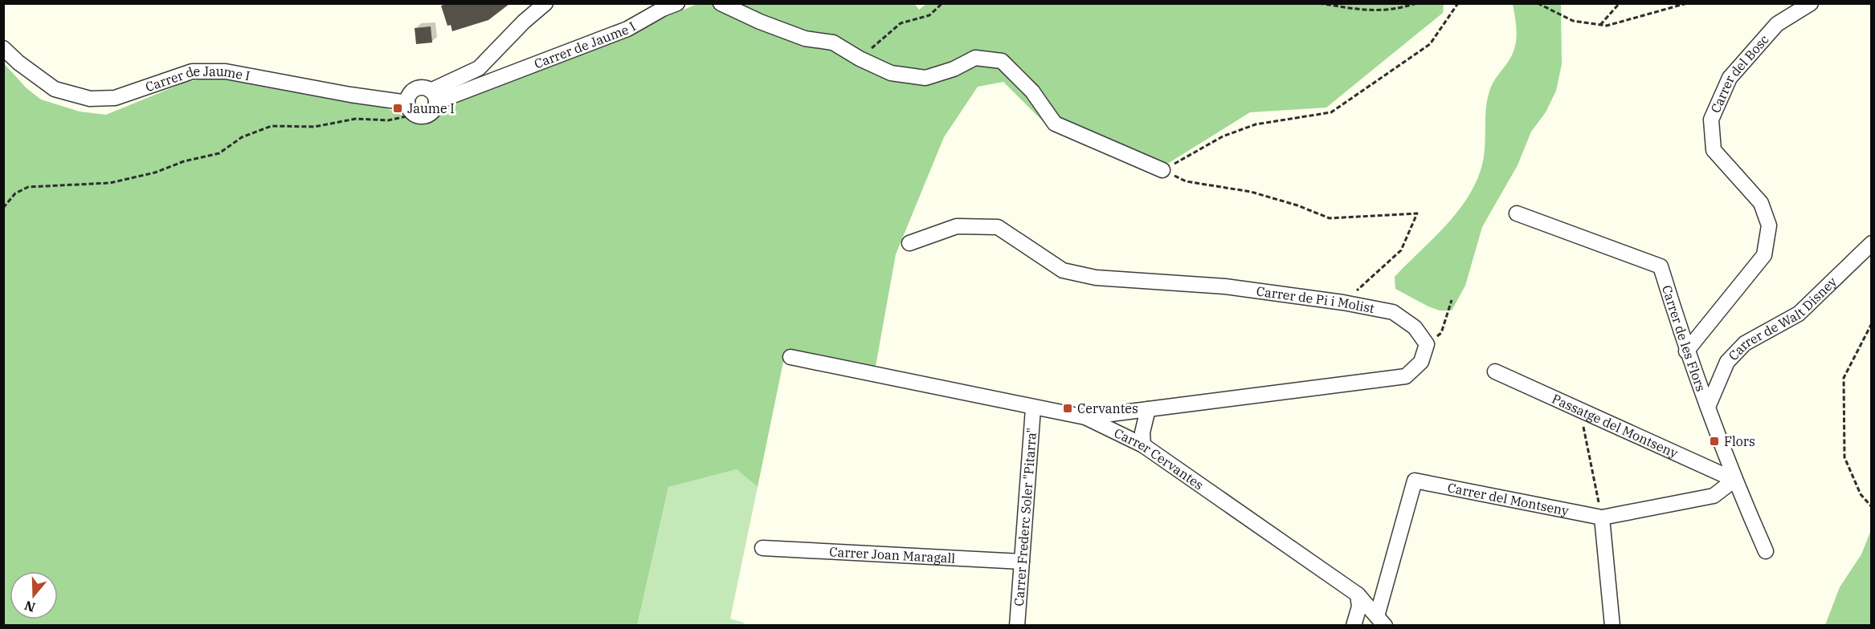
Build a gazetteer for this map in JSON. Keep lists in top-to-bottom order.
{
  "streets": {
    "street": [
      "Carrer de Jaume I",
      "Carrer del Bosc",
      "Carrer de Pi i Molist",
      "Carrer de Walt Disney",
      "Carrer de les Flors",
      "Passatge del Montseny",
      "Carrer Cervantes",
      "Carrer del Montseny",
      "Carrer Frederc Soler \"Pitarra\"",
      "Carrer Joan Maragall"
    ]
  },
  "crossings": [
    ["Carrer del Bosc", "Carrer de les Flors"],
    ["Carrer de Walt Disney", "Carrer de les Flors"],
    ["Carrer de les Flors", "Passatge del Montseny"],
    ["Carrer de les Flors", "Carrer del Montseny"],
    ["Passatge del Montseny", "Carrer del Montseny"],
    ["Carrer Cervantes", "Carrer del Montseny"],
    ["Carrer Cervantes", "Carrer Frederc Soler \"Pitarra\""],
    ["Carrer Frederc Soler \"Pitarra\"", "Carrer Joan Maragall"]
  ],
  "places": {
    "transit": ["Jaume I", "Cervantes", "Flors"]
  },
  "north": "bottom"
}
